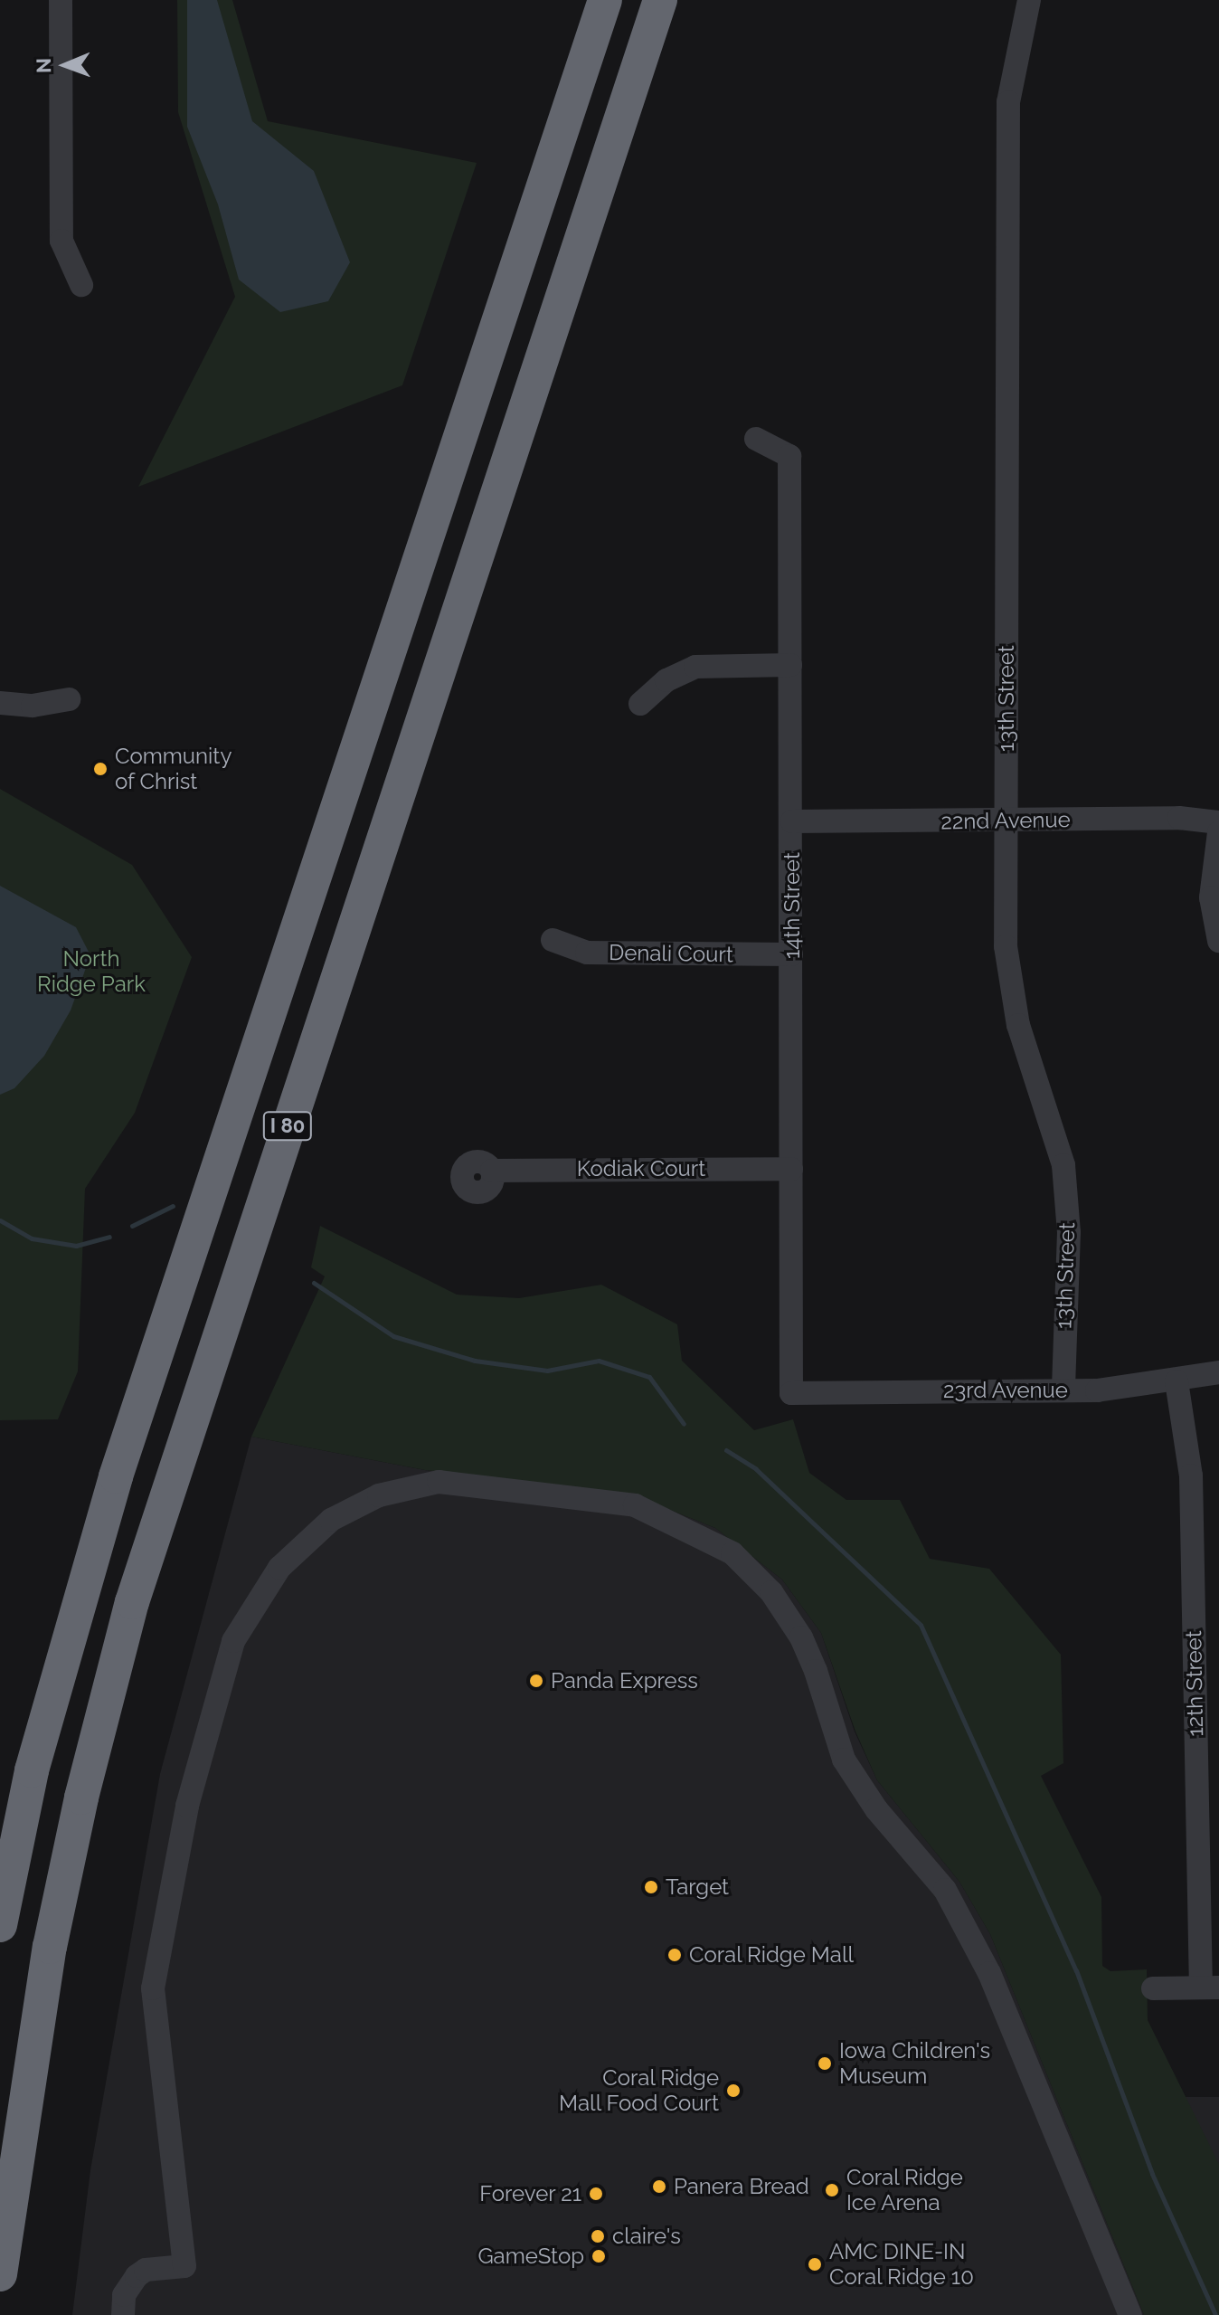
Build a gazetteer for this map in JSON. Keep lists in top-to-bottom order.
{
  "streets": {
    "highway": ["I 80"],
    "street": [
      "13th Street",
      "22nd Avenue",
      "14th Street",
      "Denali Court",
      "Kodiak Court",
      "23rd Avenue",
      "12th Street"
    ]
  },
  "crossings": [
    ["13th Street", "22nd Avenue"],
    ["13th Street", "23rd Avenue"],
    ["22nd Avenue", "14th Street"],
    ["14th Street", "Denali Court"],
    ["14th Street", "Kodiak Court"],
    ["14th Street", "23rd Avenue"],
    ["23rd Avenue", "12th Street"]
  ],
  "parks": ["North Ridge Park"],
  "places": [
    "Community of Christ",
    "Panda Express",
    "Target",
    "Coral Ridge Mall",
    "Iowa Children's Museum",
    "Coral Ridge Mall Food Court",
    "Panera Bread",
    "Coral Ridge Ice Arena",
    "Forever 21",
    "claire's",
    "GameStop",
    "AMC DINE-IN Coral Ridge 10"
  ],
  "north": "left"
}
